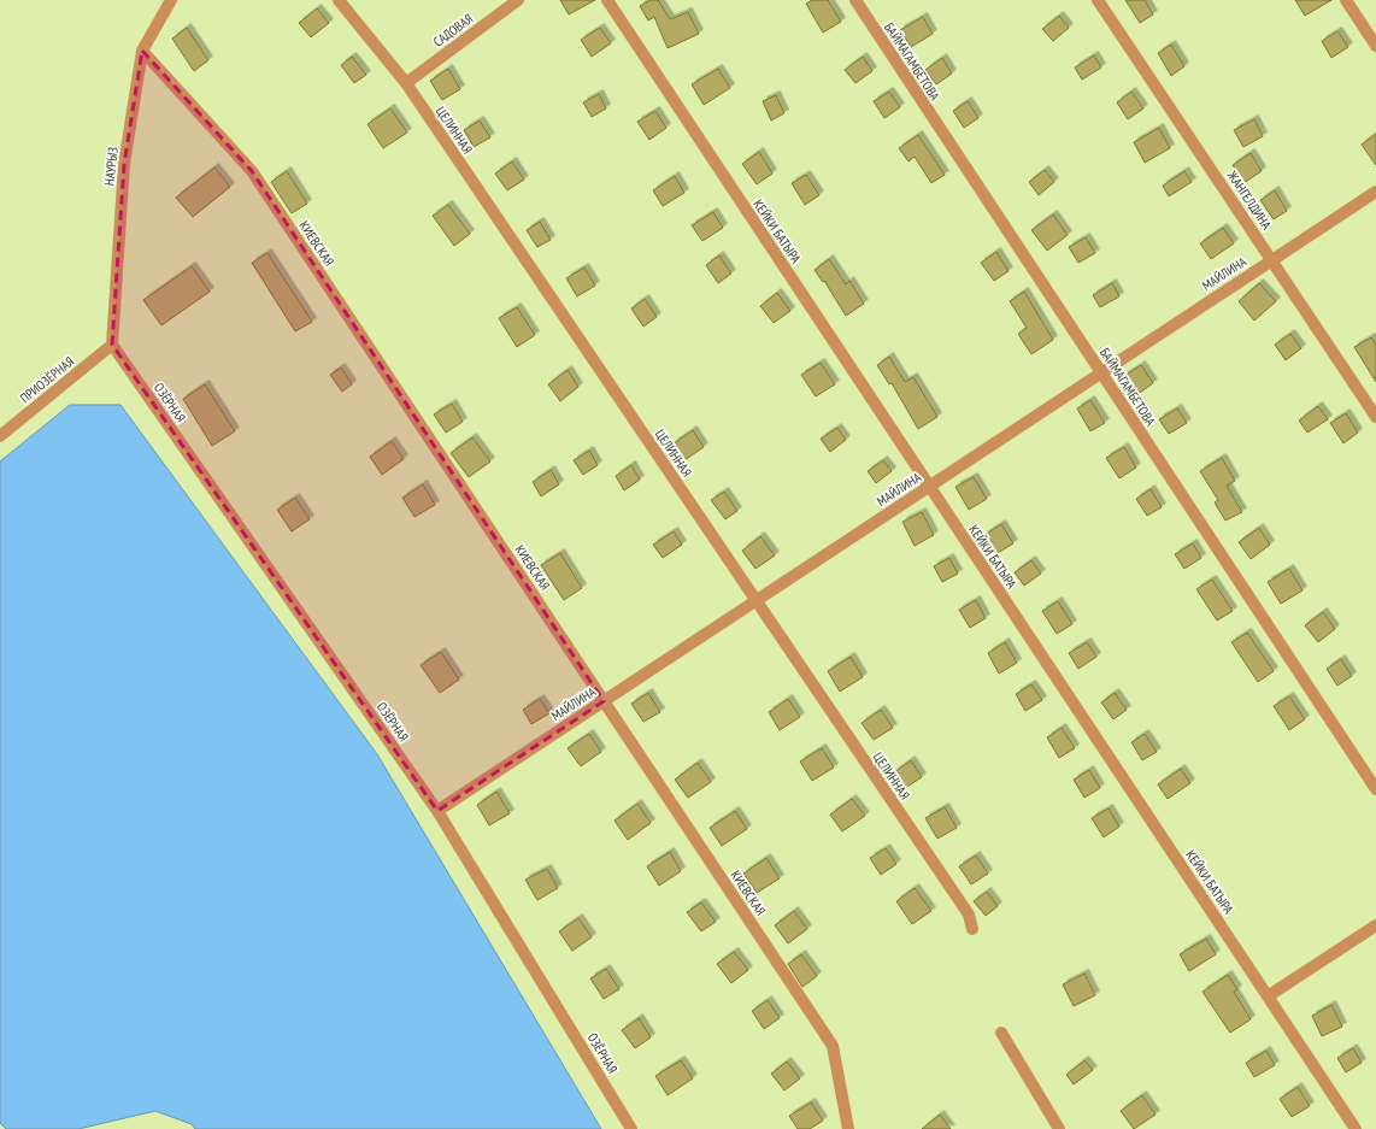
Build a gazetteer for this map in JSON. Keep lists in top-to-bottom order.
{
  "streets": {
    "street": [
      "САДОВАЯ",
      "БАЙМАГАМБЕТОВА",
      "ЦЕЛИННАЯ",
      "НАУРЫЗ",
      "ЖАНГЕЛДИНА",
      "КЕЙКИ БАТЫРА",
      "КИЕВСКАЯ",
      "МАЙЛИНА",
      "ПРИОЗЁРНАЯ",
      "ОЗЁРНАЯ"
    ]
  },
  "crossings": [
    ["САДОВАЯ", "ЦЕЛИННАЯ"],
    ["БАЙМАГАМБЕТОВА", "МАЙЛИНА"],
    ["ЦЕЛИННАЯ", "МАЙЛИНА"],
    ["НАУРЫЗ", "КИЕВСКАЯ"],
    ["НАУРЫЗ", "ПРИОЗЁРНАЯ"],
    ["НАУРЫЗ", "ОЗЁРНАЯ"],
    ["ЖАНГЕЛДИНА", "МАЙЛИНА"],
    ["КЕЙКИ БАТЫРА", "МАЙЛИНА"],
    ["КИЕВСКАЯ", "МАЙЛИНА"],
    ["МАЙЛИНА", "ОЗЁРНАЯ"],
    ["ПРИОЗЁРНАЯ", "ОЗЁРНАЯ"]
  ]
}
